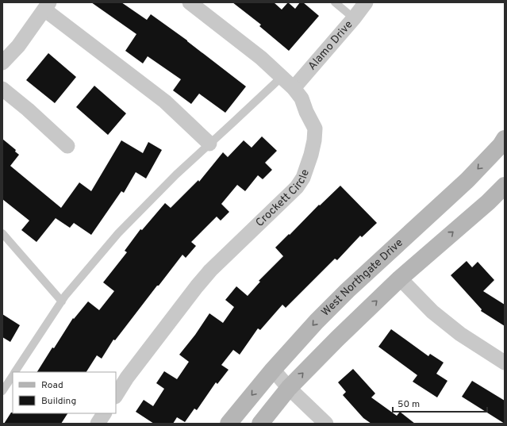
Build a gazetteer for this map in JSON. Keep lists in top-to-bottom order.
{
  "streets": {
    "main road": ["West Northgate Drive"],
    "street": ["Alamo Drive", "Crockett Circle"]
  },
  "crossings": [
    ["Alamo Drive", "Crockett Circle"]
  ],
  "legend": ["Road", "Building"],
  "scale_bar": "50 m"
}
